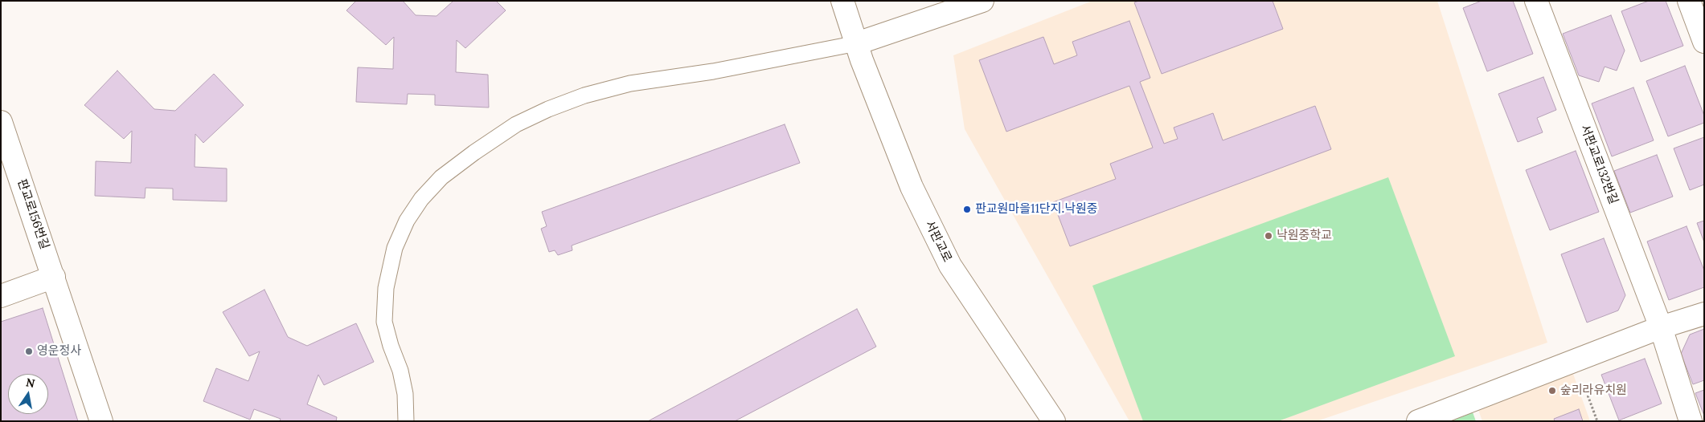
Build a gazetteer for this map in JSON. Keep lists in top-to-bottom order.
{
  "streets": {
    "street": ["서판교로132번길", "판교로156번길", "서판교로"]
  },
  "places": [
    "판교원마을11단지.낙원중",
    "낙원중학교",
    "영운정사",
    "숲리라유치원"
  ],
  "north": "top"
}
